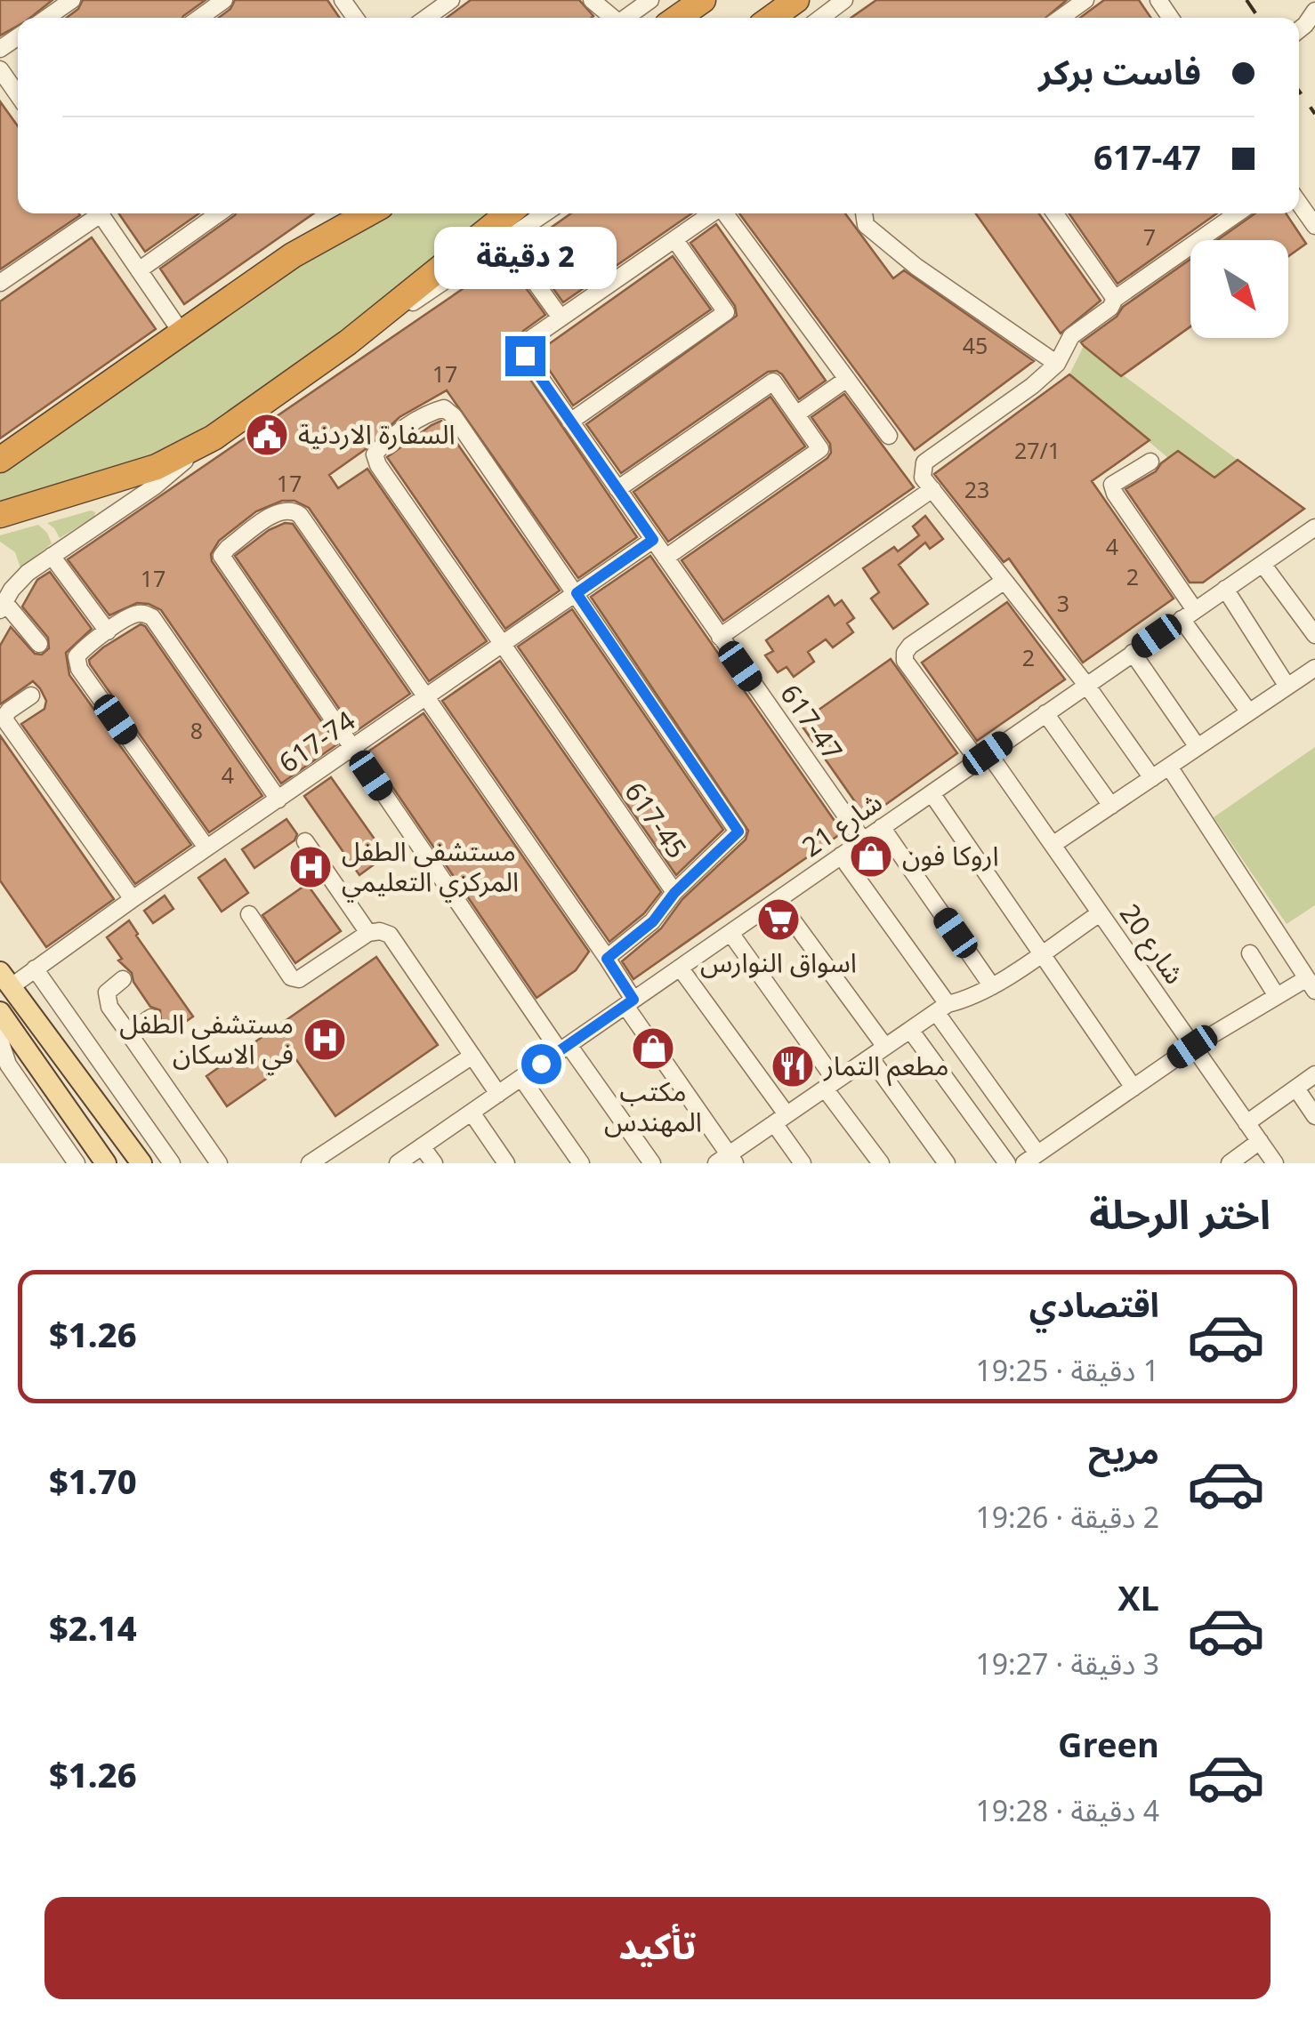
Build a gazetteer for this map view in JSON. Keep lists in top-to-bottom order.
{
  "streets": {
    "street": [
      "617-47",
      "617-74",
      "617-45",
      "شارع 21",
      "شارع 20"
    ]
  },
  "crossings": [
    ["617-47", "617-74"],
    ["617-47", "شارع 21"],
    ["617-74", "617-45"],
    ["شارع 21", "شارع 20"]
  ],
  "places": {
    "public building": ["السفارة الاردنية"],
    "shop": ["اروكا فون", "مكتب المهندس"],
    "hospital": ["مستشفى الطفل المركزي التعليمي", "مستشفى الطفل في الاسكان"],
    "supermarket": ["اسواق النوارس"],
    "restaurant": ["مطعم التمار"]
  },
  "house_numbers": [
    "7",
    "45",
    "17",
    "27/1",
    "17",
    "23",
    "4",
    "2",
    "17",
    "3",
    "2",
    "8",
    "4"
  ],
  "north": "bottom right",
  "page": {
    "banner": ["فاست بركر", "617-47"],
    "bubble": "2 دقيقة",
    "heading": "اختر الرحلة",
    "list": [
      {
        "name": "اقتصادي",
        "note": "1 دقيقة · 19:25",
        "value": "$1.26"
      },
      {
        "name": "مريح",
        "note": "2 دقيقة · 19:26",
        "value": "$1.70"
      },
      {
        "name": "XL",
        "note": "3 دقيقة · 19:27",
        "value": "$2.14"
      },
      {
        "name": "Green",
        "note": "4 دقيقة · 19:28",
        "value": "$1.26"
      }
    ],
    "buttons": "تأكيد"
  }
}
